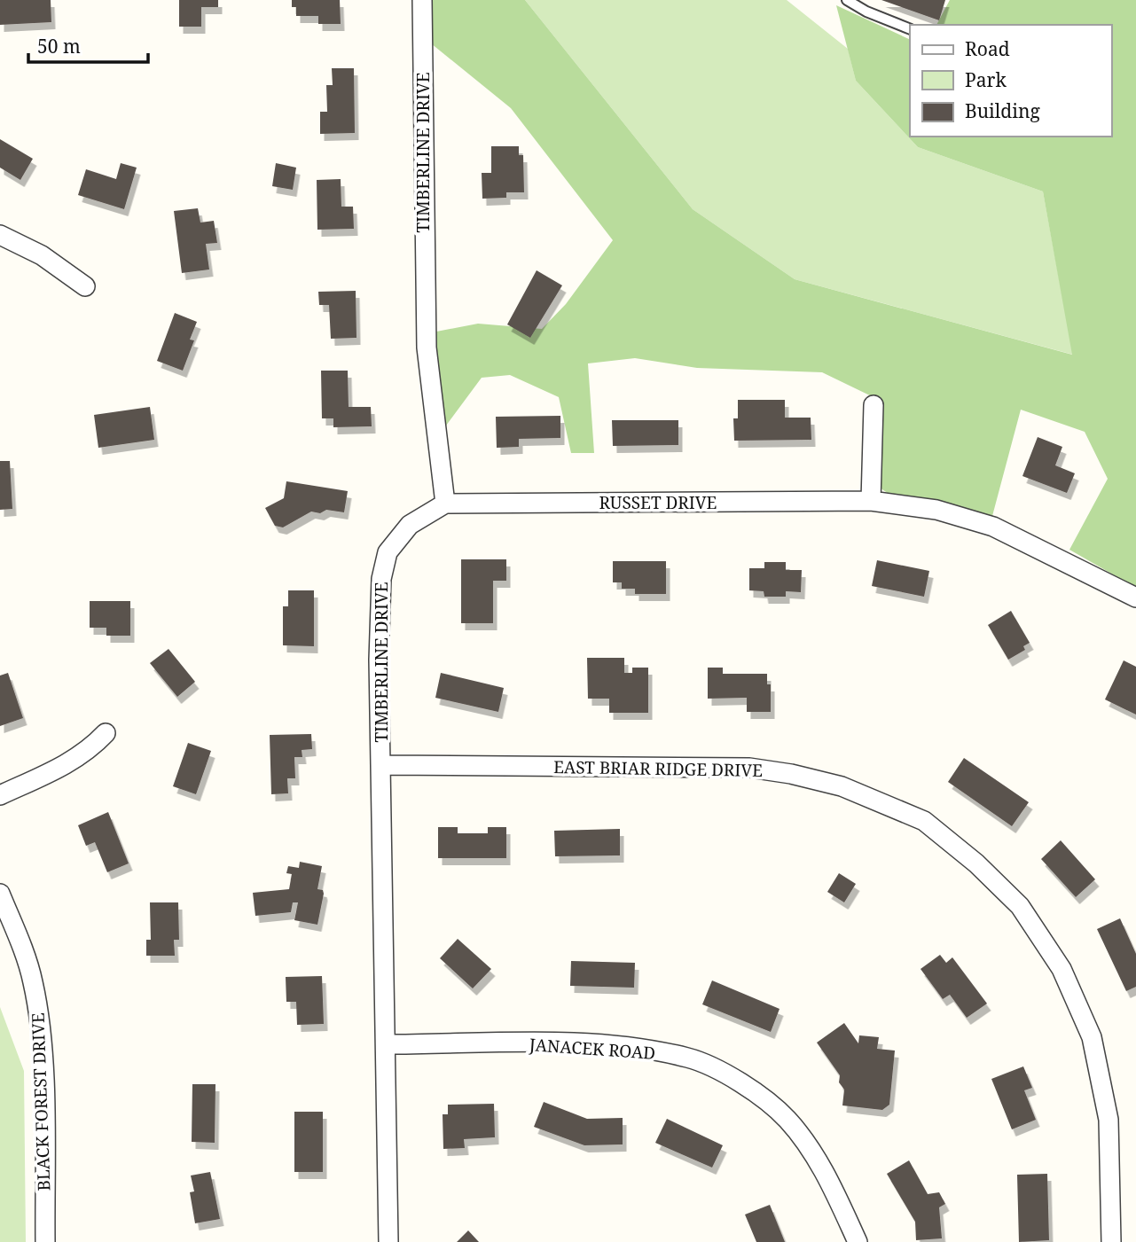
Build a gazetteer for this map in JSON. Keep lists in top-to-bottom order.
{
  "streets": {
    "street": [
      "TIMBERLINE DRIVE",
      "RUSSET DRIVE",
      "EAST BRIAR RIDGE DRIVE",
      "JANACEK ROAD",
      "BLACK FOREST DRIVE"
    ]
  },
  "crossings": [
    ["TIMBERLINE DRIVE", "RUSSET DRIVE"],
    ["TIMBERLINE DRIVE", "EAST BRIAR RIDGE DRIVE"],
    ["TIMBERLINE DRIVE", "JANACEK ROAD"]
  ],
  "legend": ["Road", "Park", "Building"],
  "scale_bar": "50 m"
}
